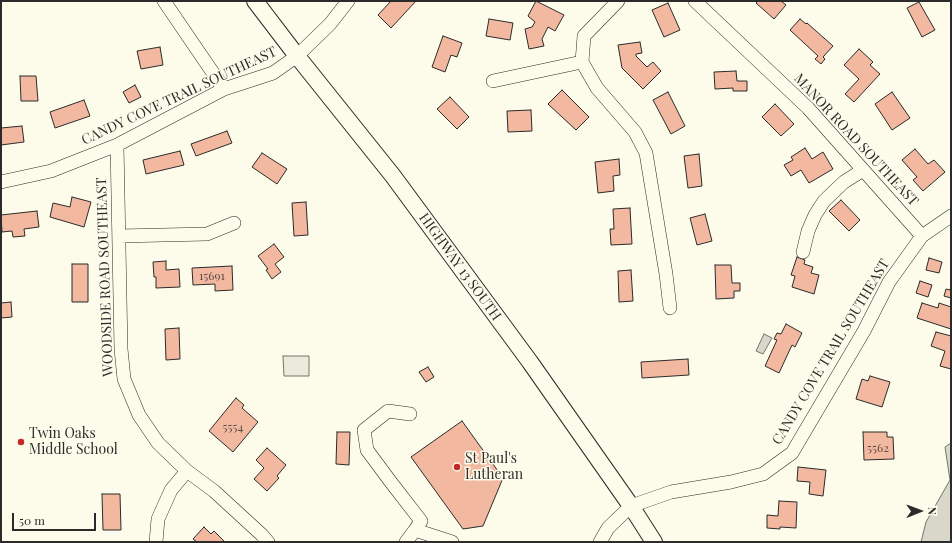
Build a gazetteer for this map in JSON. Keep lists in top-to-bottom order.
{
  "streets": {
    "main road": ["HIGHWAY 13 SOUTH"],
    "street": ["CANDY COVE TRAIL SOUTHEAST", "MANOR ROAD SOUTHEAST", "WOODSIDE ROAD SOUTHEAST"]
  },
  "crossings": [
    ["CANDY COVE TRAIL SOUTHEAST", "MANOR ROAD SOUTHEAST"],
    ["CANDY COVE TRAIL SOUTHEAST", "HIGHWAY 13 SOUTH"],
    ["CANDY COVE TRAIL SOUTHEAST", "WOODSIDE ROAD SOUTHEAST"]
  ],
  "places": ["Twin Oaks Middle School", "St Paul's Lutheran"],
  "house_numbers": ["15691", "5554", "5562"],
  "scale_bar": "50 m",
  "north": "right"
}
